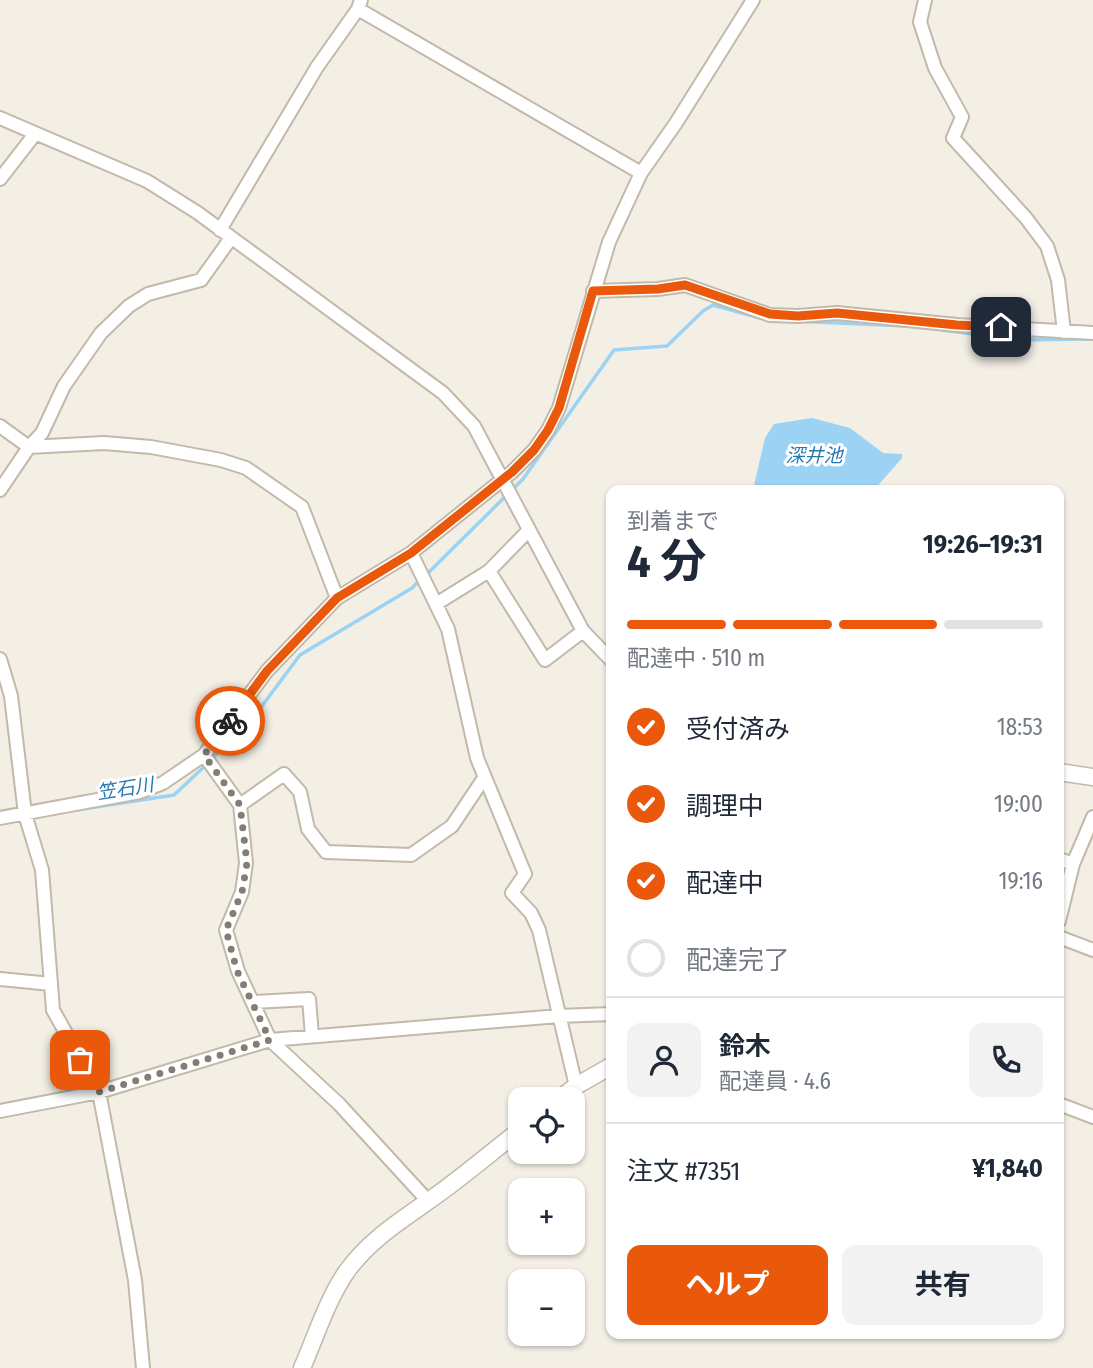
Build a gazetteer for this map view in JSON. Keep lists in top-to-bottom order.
{
  "water": ["深井池", "笠石川"],
  "page": {
    "heading": ["4 分", "到着まで", "19:26–19:31"],
    "panel": [
      "鈴木",
      "配達員 · 4.6",
      "注文 #7351",
      "¥1,840"
    ],
    "bar": "配達中 · 510 m",
    "list": [
      ["受付済み", "18:53"],
      ["調理中", "19:00"],
      ["配達中", "19:16"],
      "配達完了"
    ],
    "map_buttons": ["+", "−"],
    "buttons": ["ヘルプ", "共有"]
  }
}
